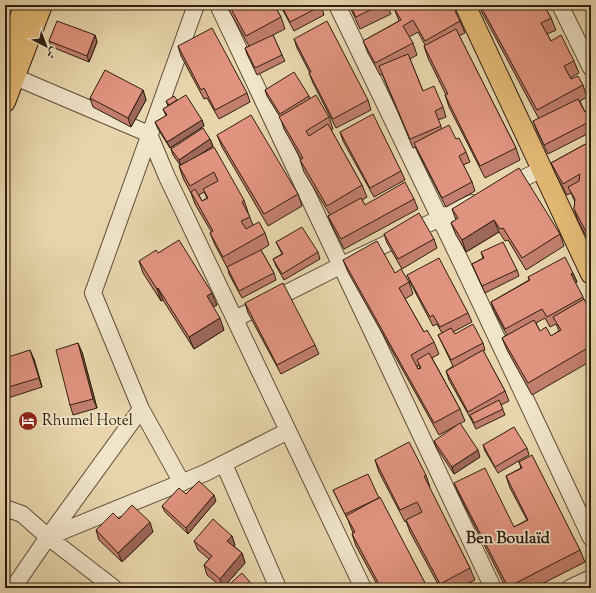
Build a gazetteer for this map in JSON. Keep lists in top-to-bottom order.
{
  "districts": ["Ben Boulaïd"],
  "places": {
    "hotel": ["Rhumel Hotel"]
  },
  "north": "bottom right"
}
